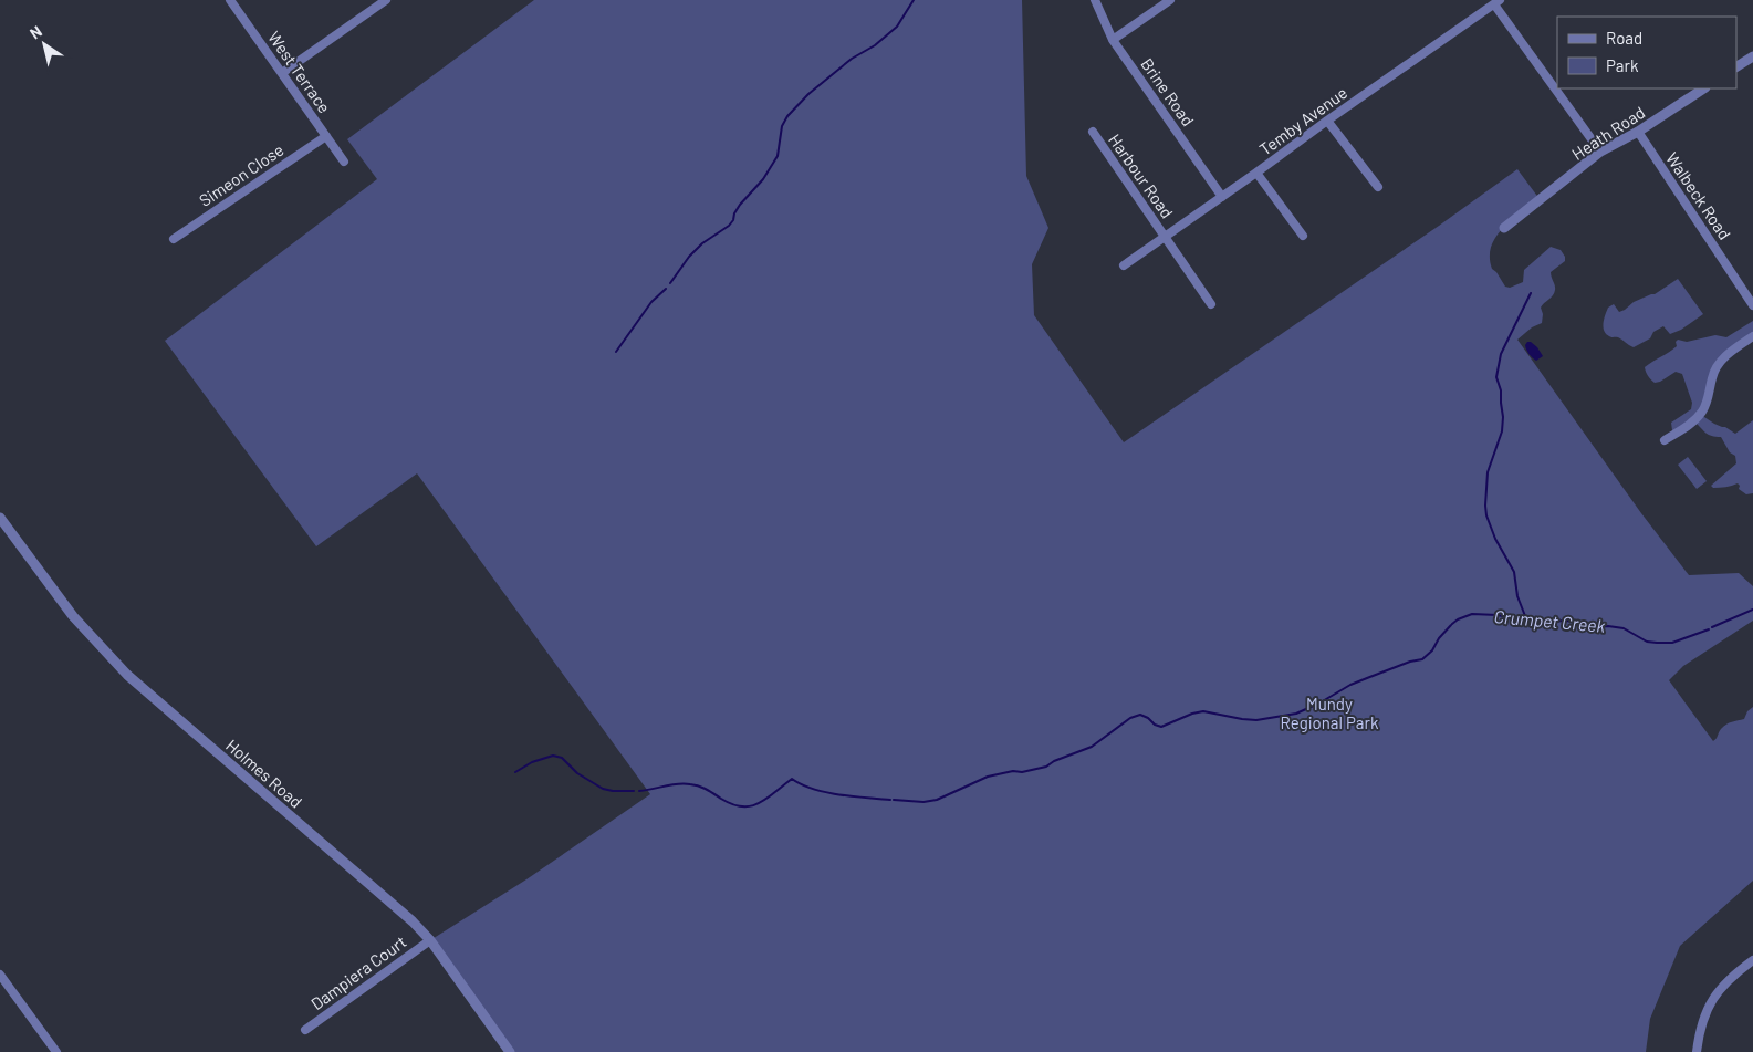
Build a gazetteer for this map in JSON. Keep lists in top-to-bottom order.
{
  "streets": {
    "street": [
      "West Terrace",
      "Brine Road",
      "Temby Avenue",
      "Heath Road",
      "Simeon Close",
      "Harbour Road",
      "Walbeck Road",
      "Holmes Road",
      "Dampiera Court"
    ]
  },
  "crossings": [
    ["West Terrace", "Simeon Close"],
    ["Brine Road", "Temby Avenue"],
    ["Temby Avenue", "Harbour Road"],
    ["Heath Road", "Walbeck Road"],
    ["Holmes Road", "Dampiera Court"]
  ],
  "water": ["Crumpet Creek"],
  "parks": ["Mundy Regional Park"],
  "legend": ["Road", "Park"],
  "north": "top left"
}
